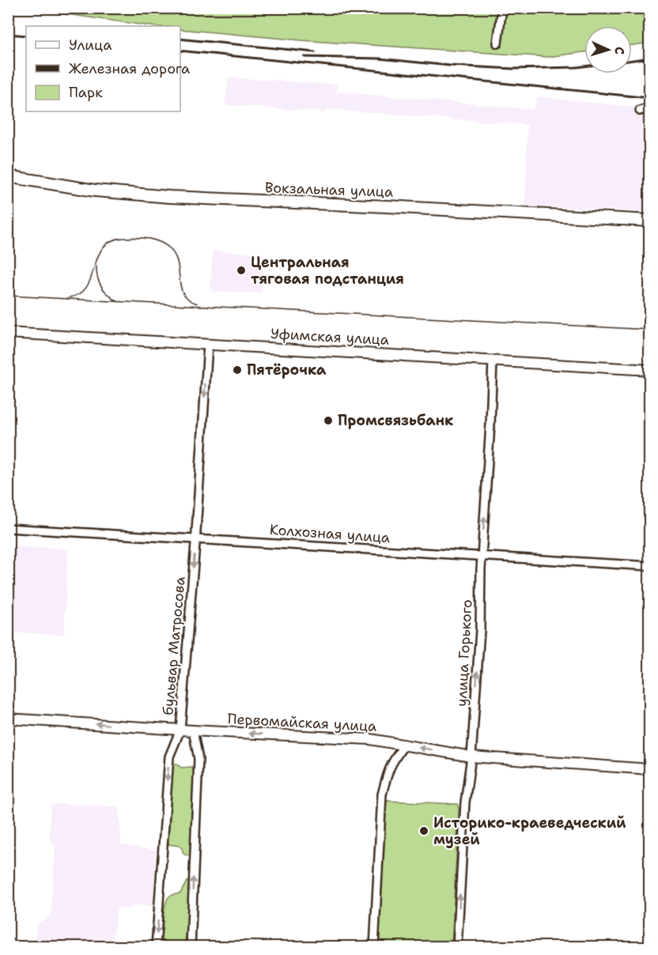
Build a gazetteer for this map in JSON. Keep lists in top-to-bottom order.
{
  "streets": {
    "main road": ["Вокзальная улица"],
    "street": [
      "Уфимская улица",
      "Колхозная улица",
      "бульвар Матросова",
      "улица Горького",
      "Первомайская улица"
    ]
  },
  "crossings": [
    ["Уфимская улица", "бульвар Матросова"],
    ["Уфимская улица", "улица Горького"],
    ["Колхозная улица", "бульвар Матросова"],
    ["Колхозная улица", "улица Горького"],
    ["бульвар Матросова", "Первомайская улица"],
    ["улица Горького", "Первомайская улица"]
  ],
  "one_way": ["улица Горького", "Первомайская улица"],
  "places": [
    "Центральная тяговая подстанция",
    "Пятёрочка",
    "Промсвязьбанк",
    "Историко-краеведческий музей"
  ],
  "legend": ["Улица", "Железная дорога", "Парк"],
  "north": "right"
}
